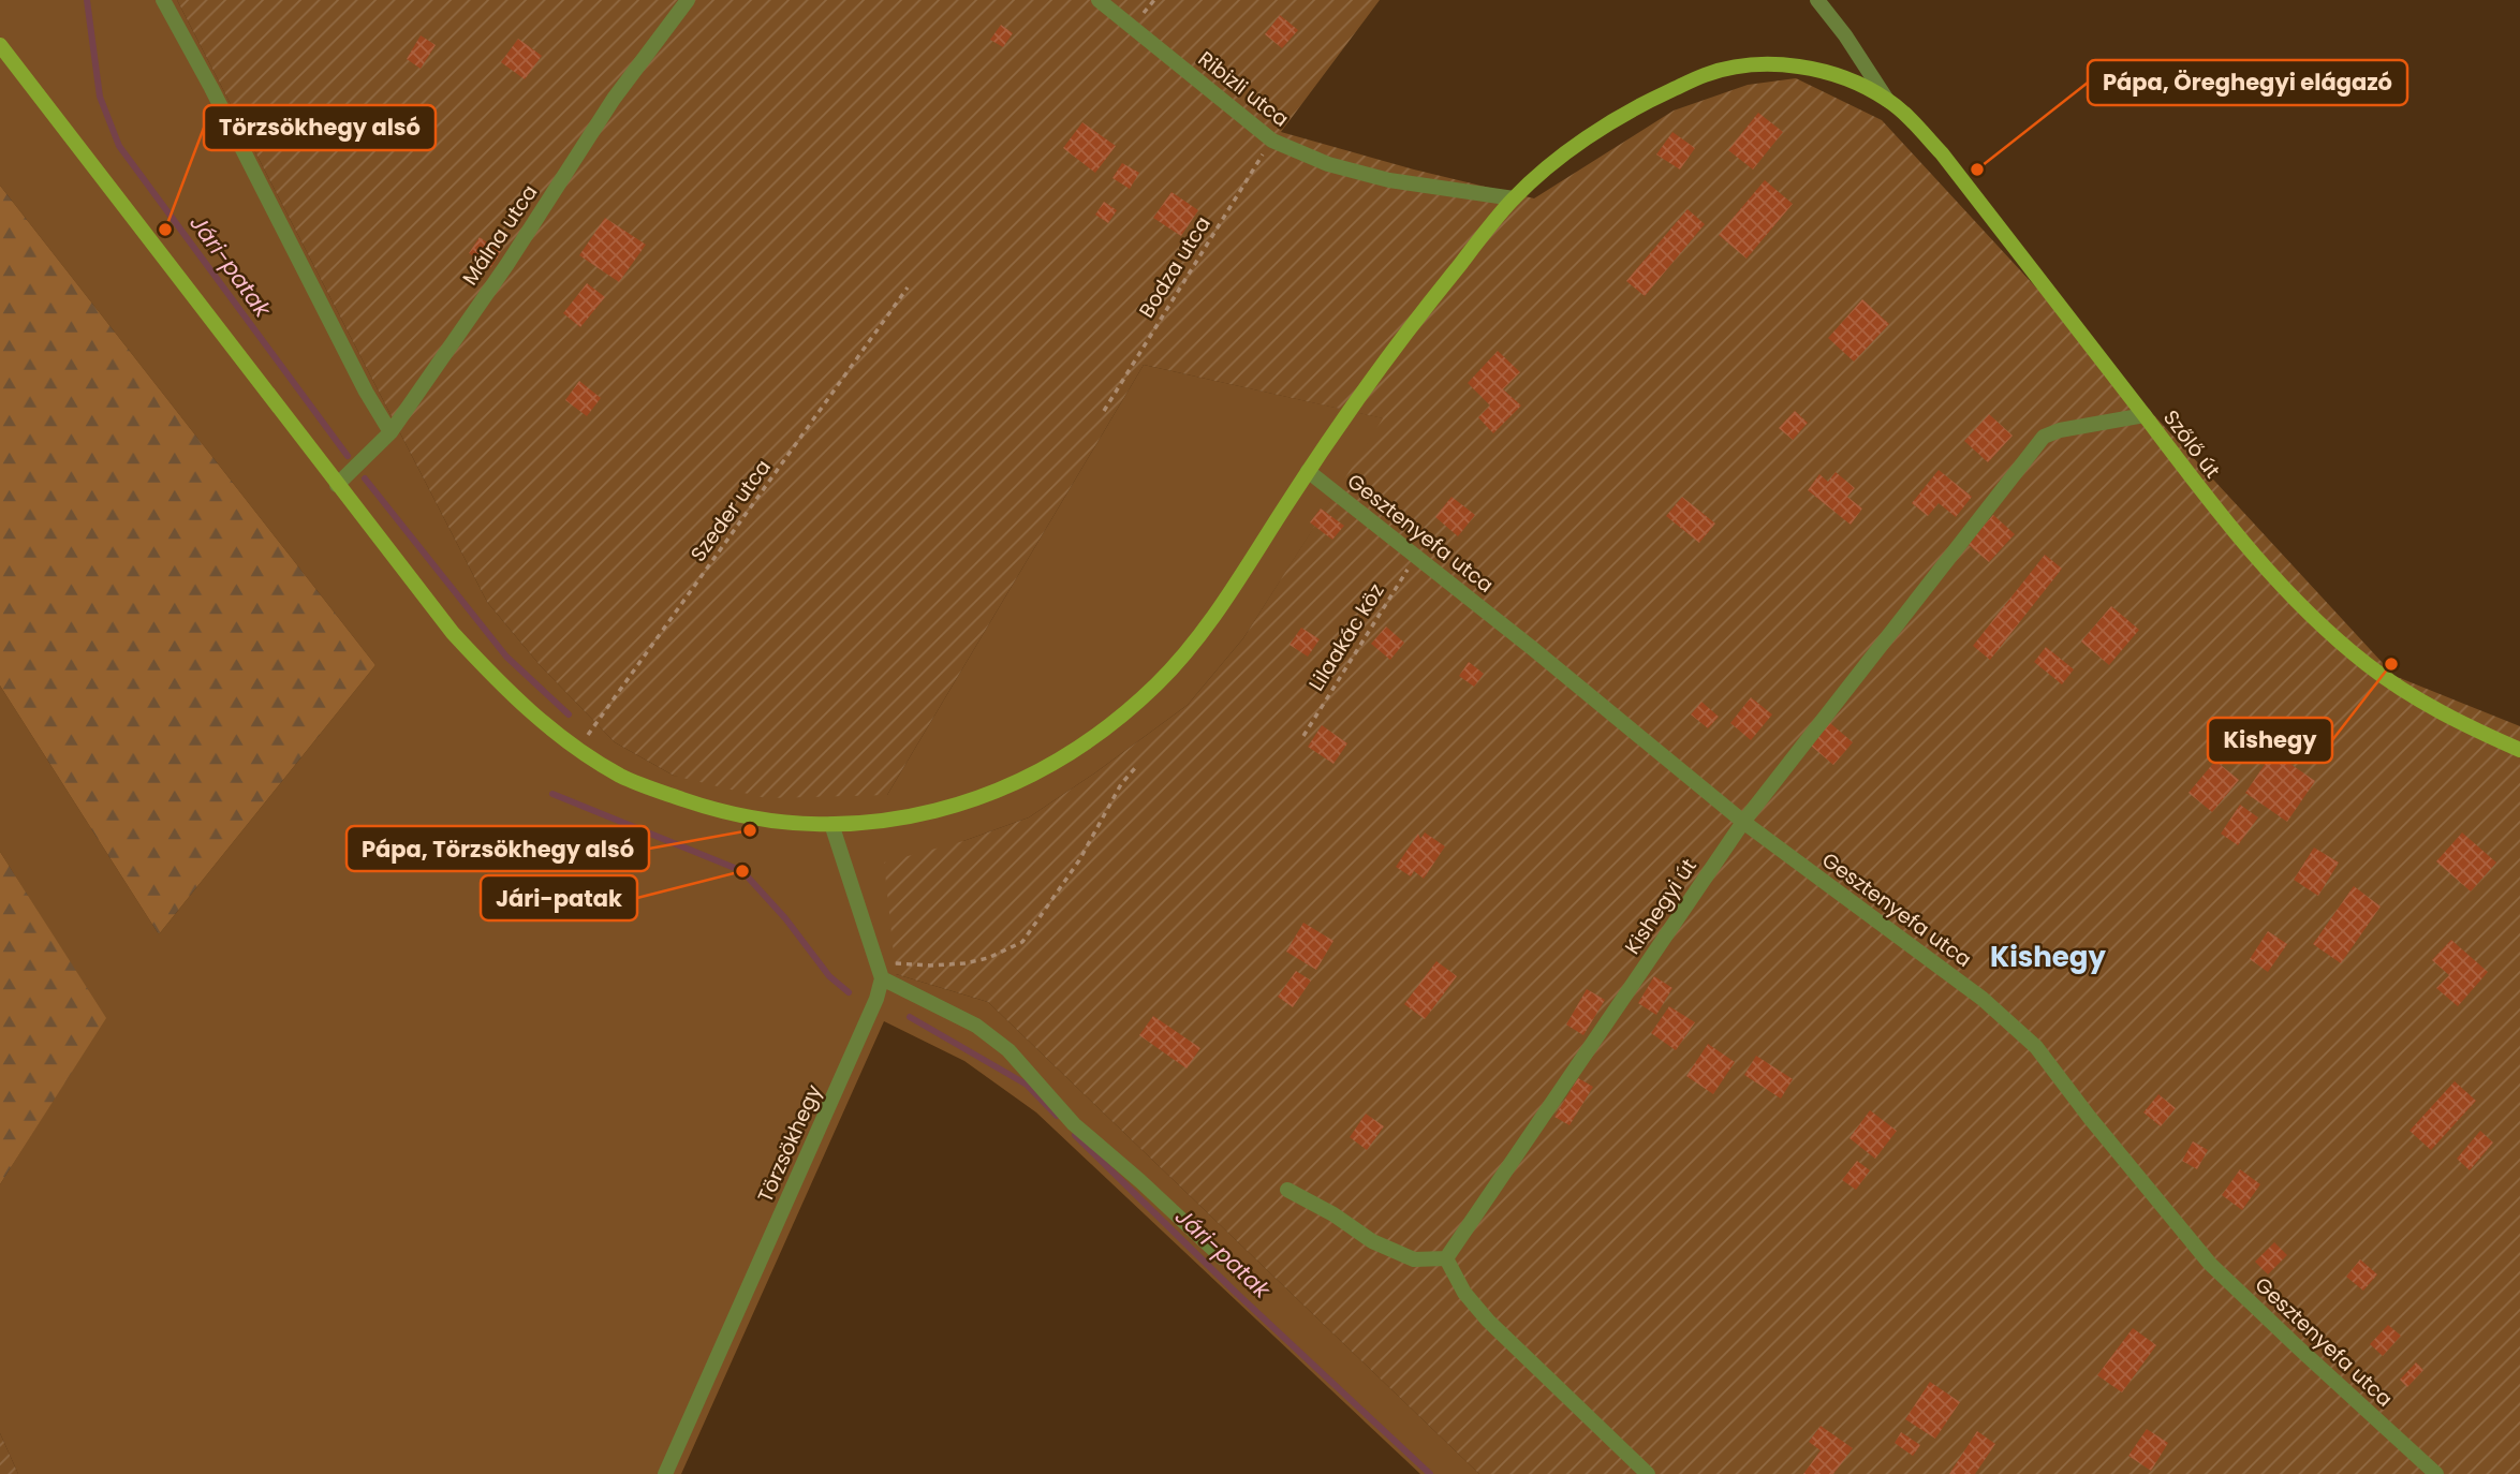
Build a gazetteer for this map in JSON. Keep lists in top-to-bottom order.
{
  "streets": {
    "main road": ["Szőlő út"],
    "street": [
      "Ribizli utca",
      "Málna utca",
      "Gesztenyefa utca",
      "Kishegyi út",
      "Törzsökhegy"
    ],
    "path": ["Bodza utca", "Szeder utca", "Lilaakác köz"]
  },
  "crossings": [
    ["Ribizli utca", "Bodza utca"],
    ["Ribizli utca", "Szőlő út"],
    ["Málna utca", "Szőlő út"],
    ["Szőlő út", "Szeder utca"],
    ["Szőlő út", "Gesztenyefa utca"],
    ["Szőlő út", "Kishegyi út"],
    ["Gesztenyefa utca", "Lilaakác köz"],
    ["Gesztenyefa utca", "Kishegyi út"]
  ],
  "districts": ["Kishegy"],
  "water": ["Jári-patak"],
  "places": [
    "Pápa, Öreghegyi elágazó",
    "Törzsökhegy alsó",
    "Kishegy",
    "Pápa, Törzsökhegy alsó",
    "Jári-patak"
  ]
}
